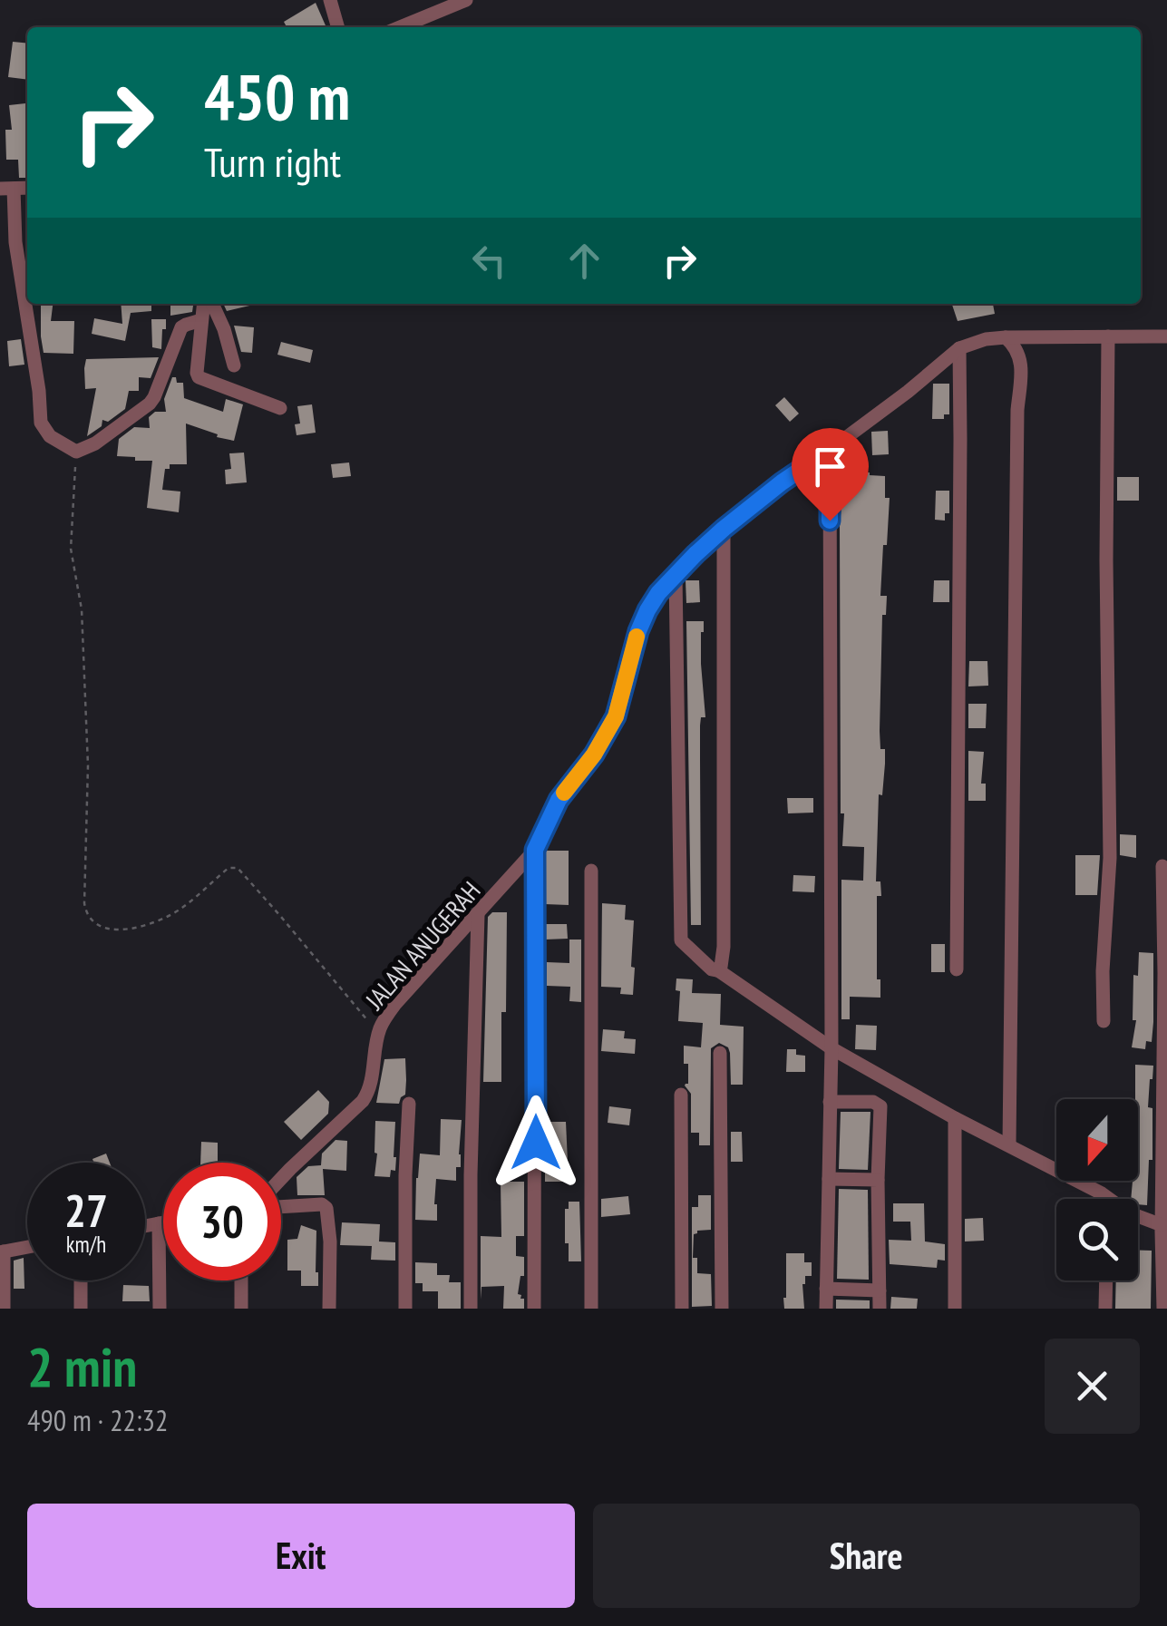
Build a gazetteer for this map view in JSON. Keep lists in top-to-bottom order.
{
  "streets": {
    "street": ["JALAN ANUGERAH"]
  },
  "north": "bottom",
  "page": {
    "turn": ["450 m", "Turn right"],
    "speed": "27 km/h",
    "limit": "30",
    "heading": ["2 min", "490 m · 22:32"],
    "buttons": ["Exit", "Share"]
  }
}
